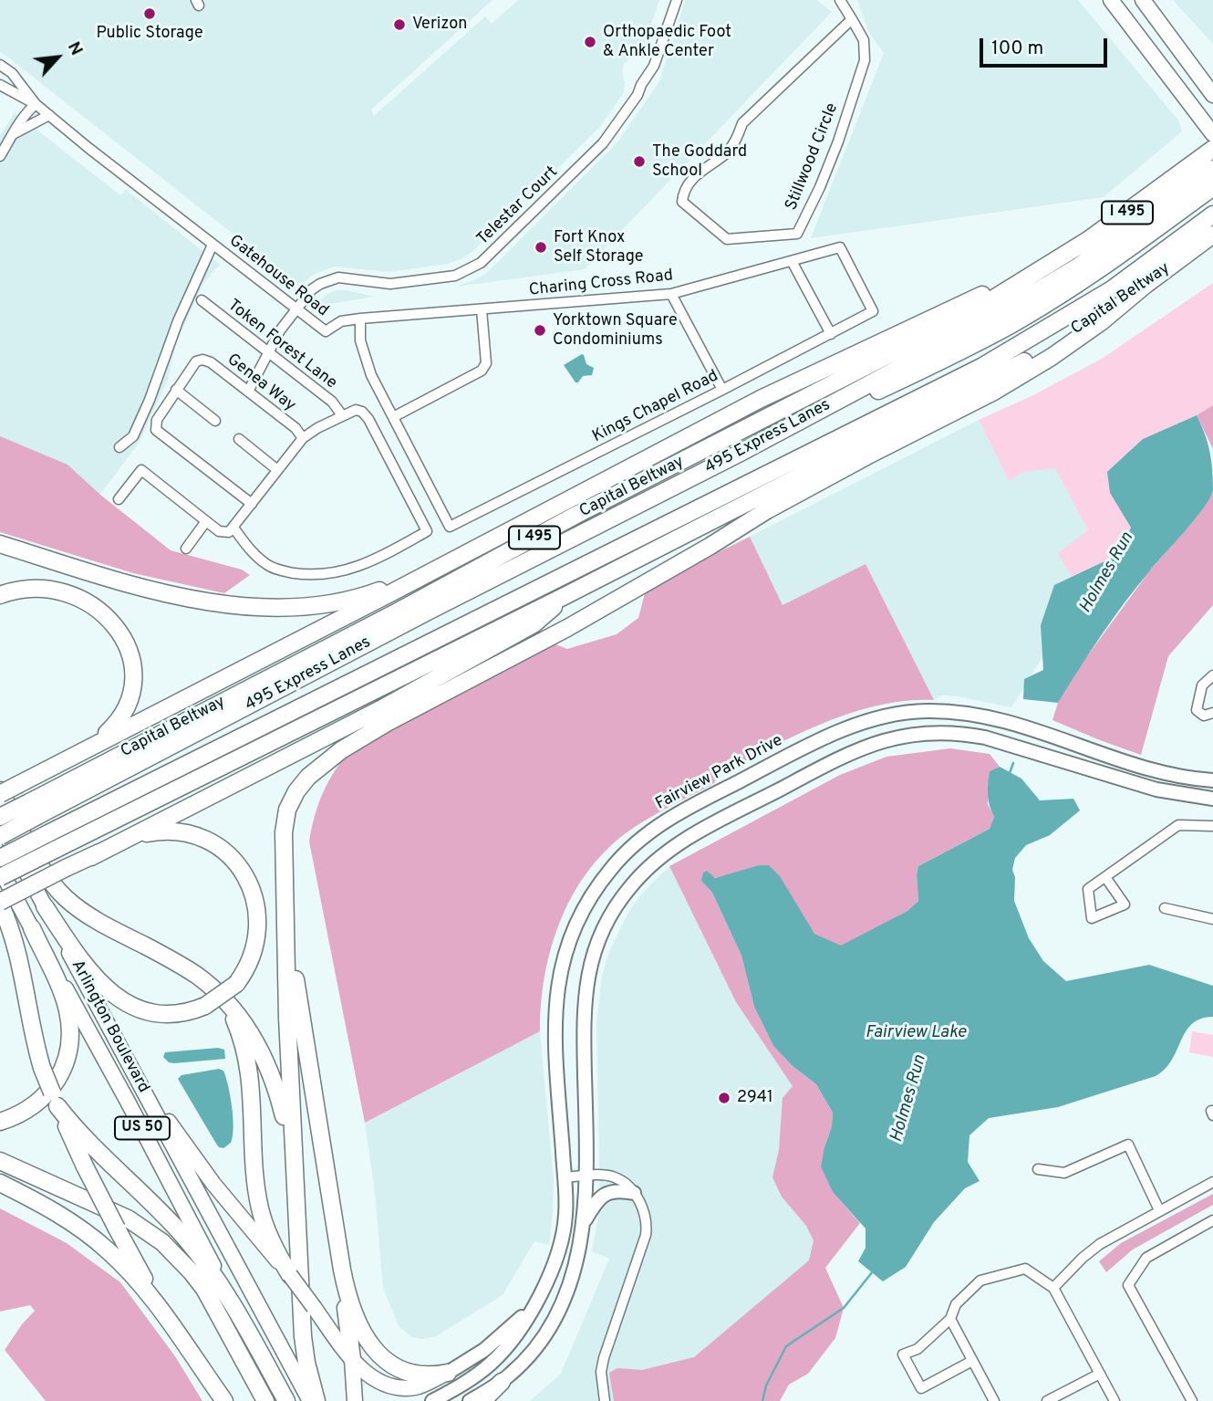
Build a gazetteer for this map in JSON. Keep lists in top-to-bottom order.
{
  "streets": {
    "highway": [
      "I 495",
      "Capital Beltway",
      "495 Express Lanes",
      "Arlington Boulevard",
      "US 50"
    ],
    "main road": ["Fairview Park Drive"],
    "street": [
      "Stillwood Circle",
      "Telestar Court",
      "Gatehouse Road",
      "Charing Cross Road",
      "Token Forest Lane",
      "Genea Way",
      "Kings Chapel Road"
    ]
  },
  "crossings": [
    ["Telestar Court", "Gatehouse Road"],
    ["Telestar Court", "Token Forest Lane"],
    ["Telestar Court", "Genea Way"],
    ["Gatehouse Road", "Charing Cross Road"],
    ["Charing Cross Road", "Kings Chapel Road"],
    ["Capital Beltway", "495 Express Lanes"]
  ],
  "water": ["Holmes Run", "Fairview Lake"],
  "places": [
    "Public Storage",
    "Verizon",
    "Orthopaedic Foot & Ankle Center",
    "The Goddard School",
    "Fort Knox Self Storage",
    "Yorktown Square Condominiums",
    "2941"
  ],
  "scale_bar": "100 m",
  "north": "top right"
}
